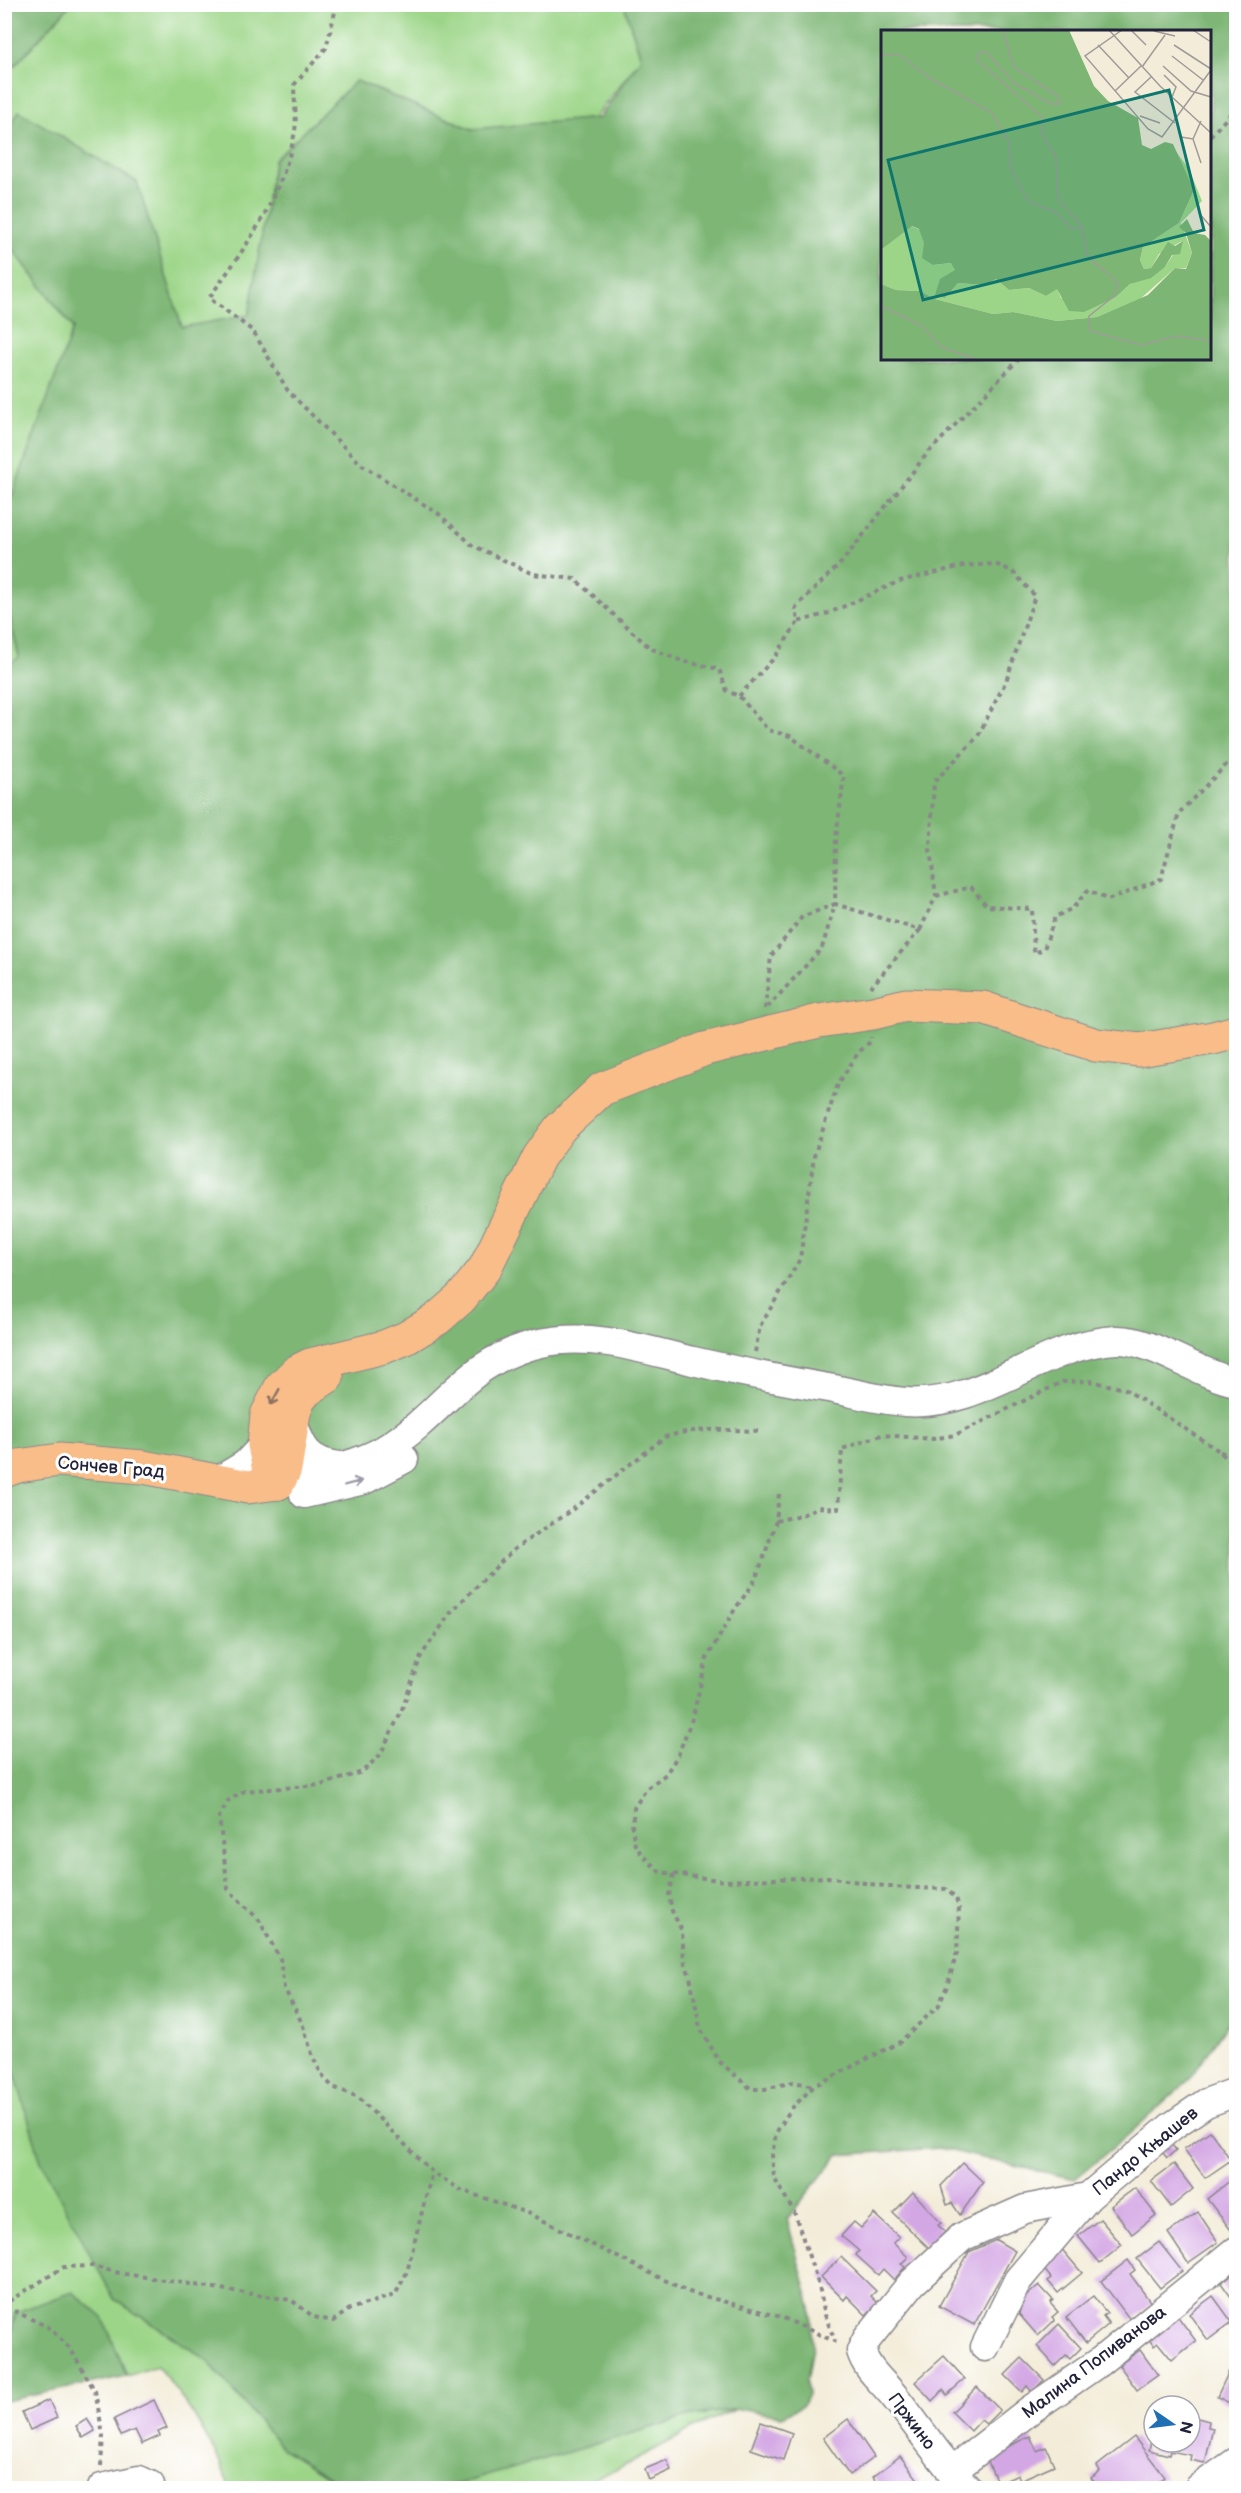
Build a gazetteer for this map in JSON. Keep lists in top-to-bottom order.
{
  "streets": {
    "main road": ["Сончев Град"],
    "street": ["Пандо Књашев", "Малина Попиванова", "Пржино"]
  },
  "crossings": [
    ["Пандо Књашев", "Пржино"],
    ["Малина Попиванова", "Пржино"]
  ],
  "north": "right"
}
